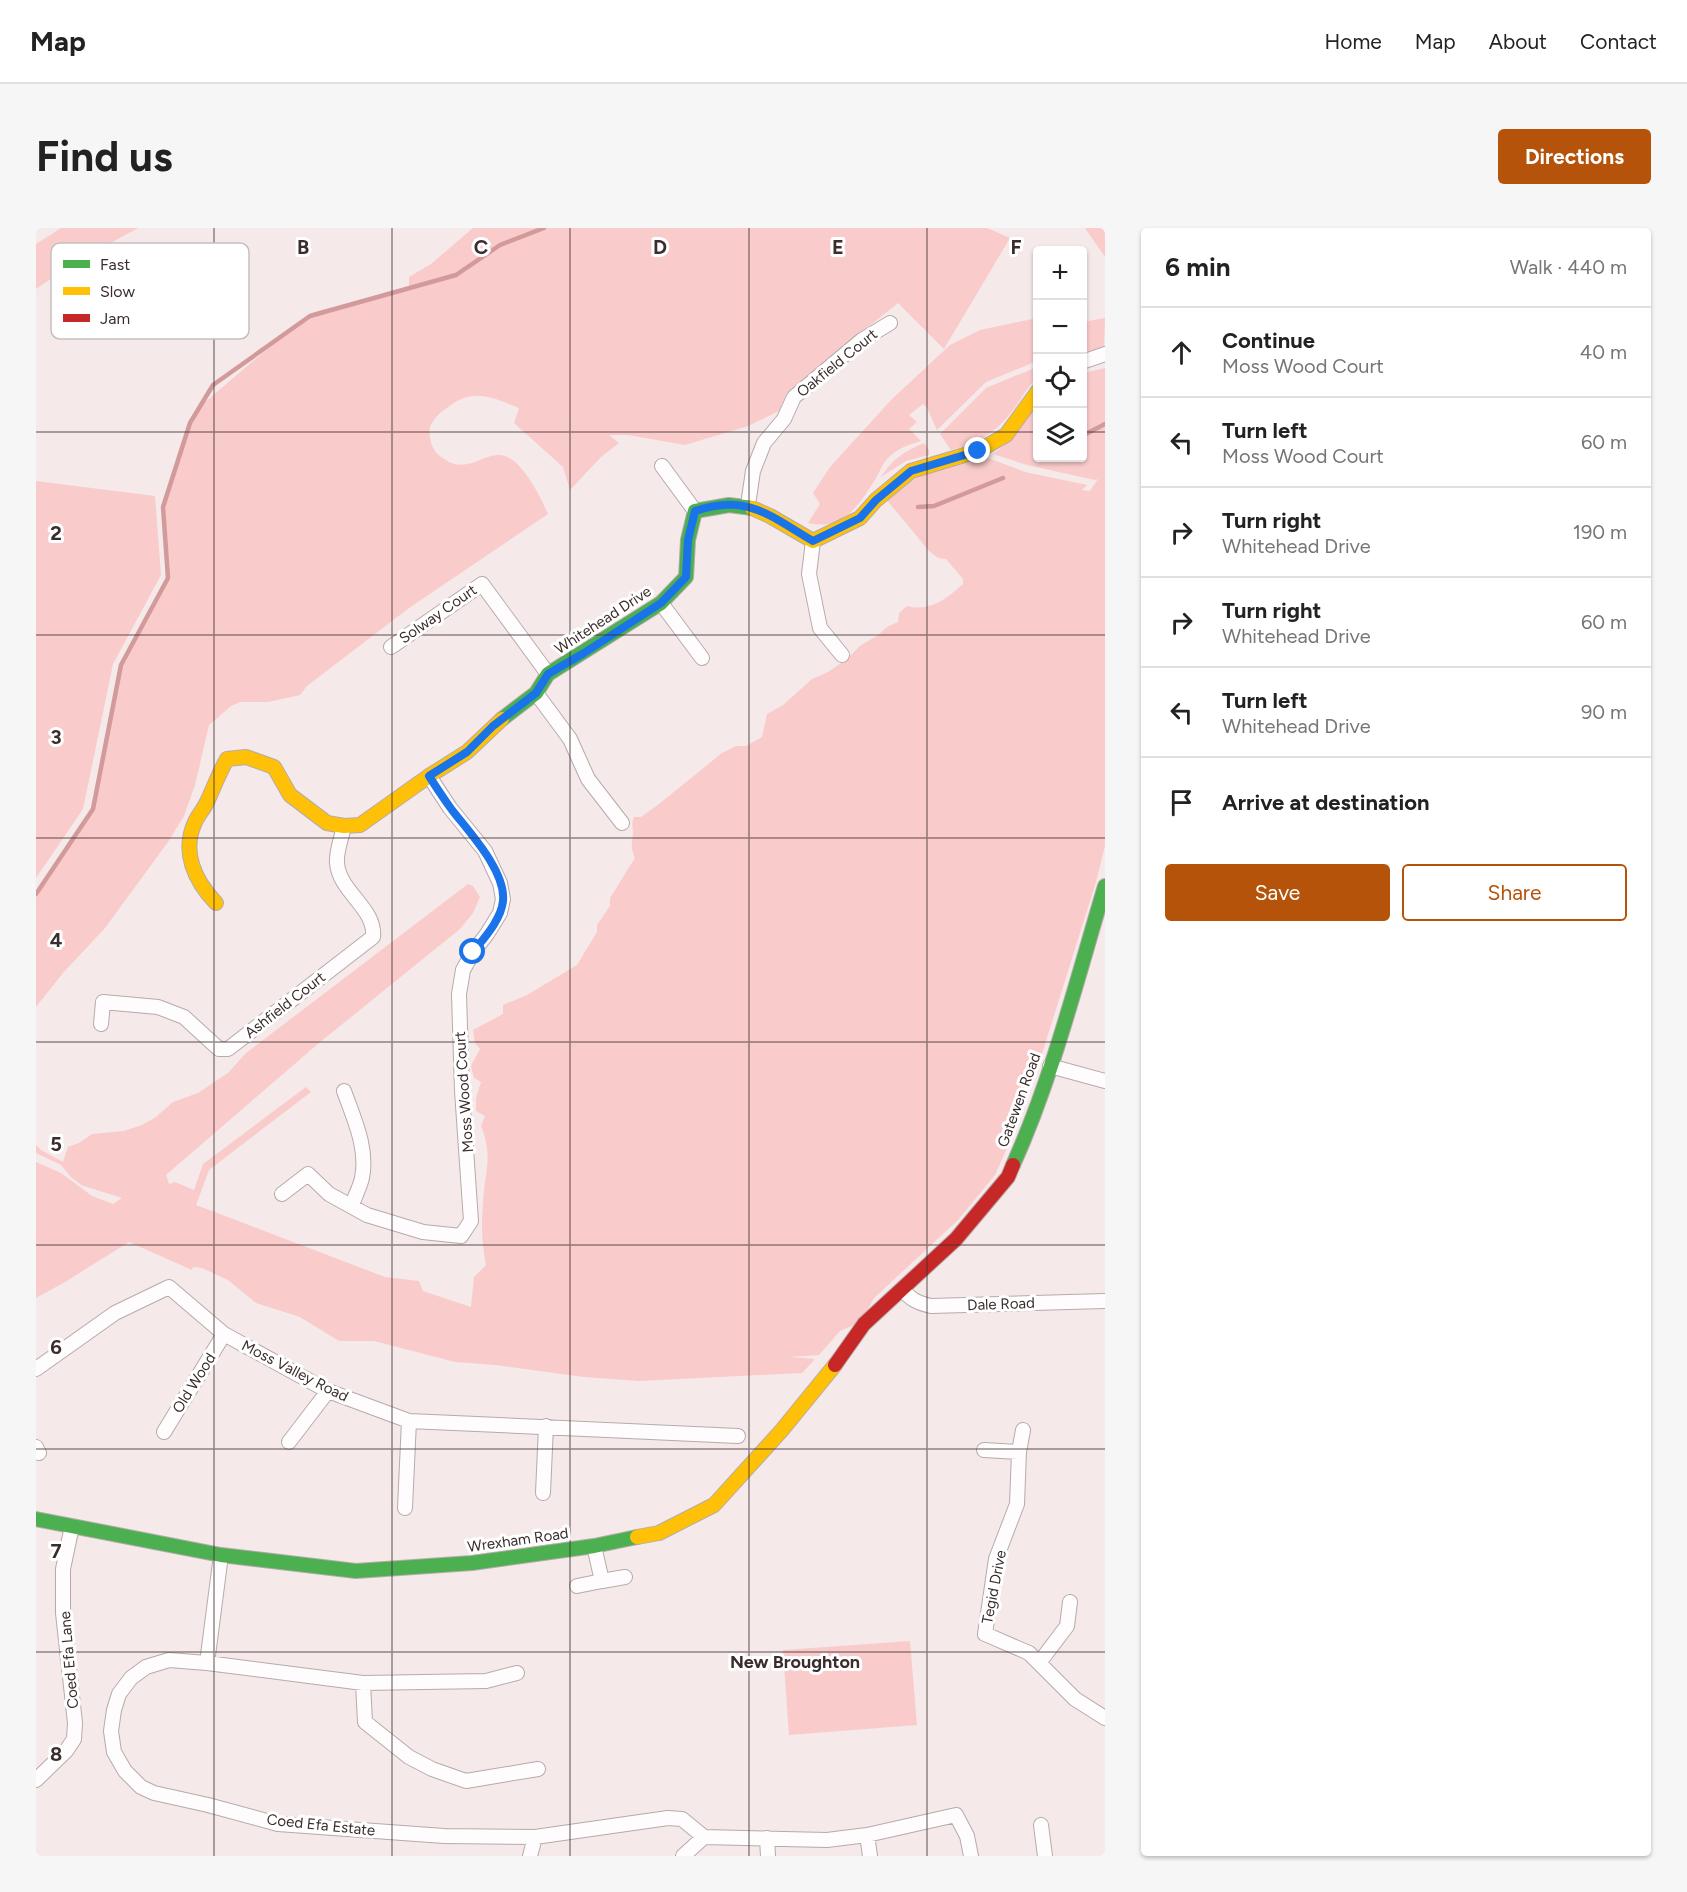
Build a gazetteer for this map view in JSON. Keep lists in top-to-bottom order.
{
  "streets": {
    "main road": ["Whitehead Drive", "Gatewen Road", "Wrexham Road"],
    "street": [
      "Oakfield Court",
      "Solway Court",
      "Ashfield Court",
      "Moss Wood Court",
      "Dale Road",
      "Moss Valley Road",
      "Old Wood",
      "Tegid Drive",
      "Coed Efa Lane",
      "Coed Efa Estate"
    ]
  },
  "crossings": [
    ["Solway Court", "Whitehead Drive"],
    ["Whitehead Drive", "Ashfield Court"],
    ["Whitehead Drive", "Moss Wood Court"],
    ["Gatewen Road", "Dale Road"],
    ["Gatewen Road", "Wrexham Road"],
    ["Dale Road", "Wrexham Road"],
    ["Moss Valley Road", "Old Wood"],
    ["Wrexham Road", "Coed Efa Lane"]
  ],
  "districts": ["New Broughton"],
  "legend": ["Fast", "Slow", "Jam"],
  "page": {
    "header": "Map",
    "nav": [
      "Home",
      "Map",
      "About",
      "Contact"
    ],
    "buttons": [
      "Directions",
      ["Save", "Share"]
    ],
    "title": "Find us",
    "heading": ["6 min", "Walk · 440 m"],
    "map_buttons": ["+", "−"],
    "list": [
      ["Continue", "Moss Wood Court", "40 m"],
      ["Turn left", "Moss Wood Court", "60 m"],
      ["Turn right", "Whitehead Drive", "190 m"],
      ["Turn right", "Whitehead Drive", "60 m"],
      ["Turn left", "Whitehead Drive", "90 m"],
      "Arrive at destination"
    ]
  },
  "grid": {
    "columns": [
      "B",
      "C",
      "D",
      "E",
      "F"
    ],
    "rows": [
      "2",
      "3",
      "4",
      "5",
      "6",
      "7",
      "8"
    ]
  }
}
